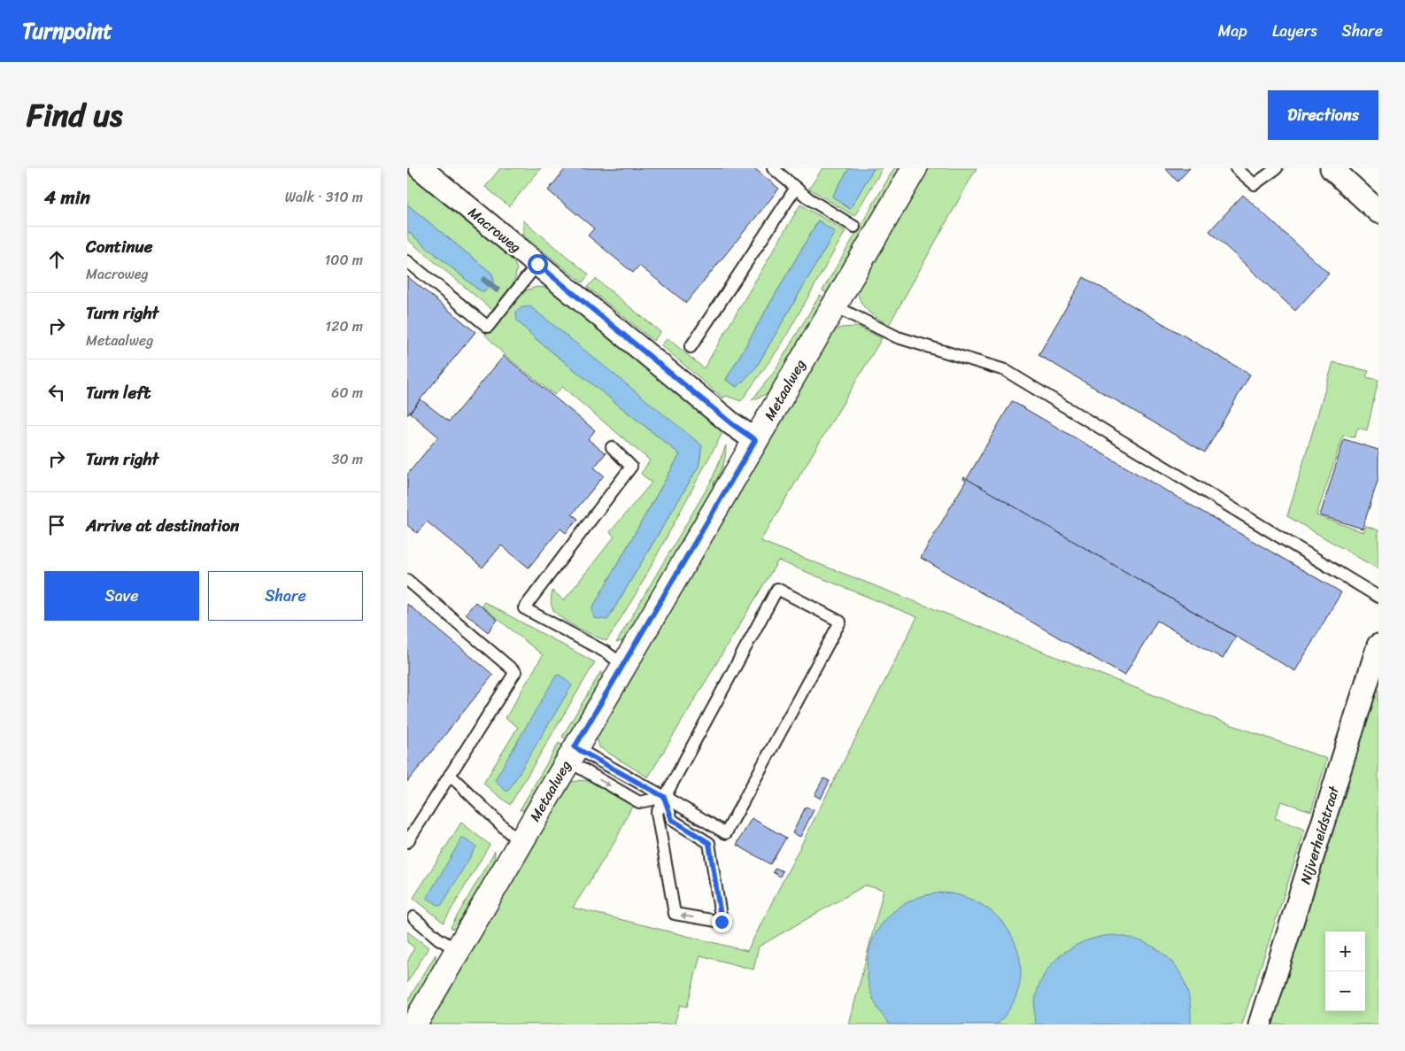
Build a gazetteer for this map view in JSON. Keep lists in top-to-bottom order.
{
  "streets": {
    "street": ["Macroweg", "Metaalweg", "Nijverheidstraat"]
  },
  "crossings": [
    ["Macroweg", "Metaalweg"]
  ],
  "page": {
    "header": "Turnpoint",
    "nav": ["Map", "Layers", "Share"],
    "title": "Find us",
    "buttons": [
      "Directions",
      ["Save", "Share"]
    ],
    "heading": ["4 min", "Walk · 310 m"],
    "list": [
      ["Continue", "Macroweg", "100 m"],
      ["Turn right", "Metaalweg", "120 m"],
      ["Turn left", "60 m"],
      ["Turn right", "30 m"],
      "Arrive at destination"
    ],
    "map_buttons": ["+", "−"]
  }
}
